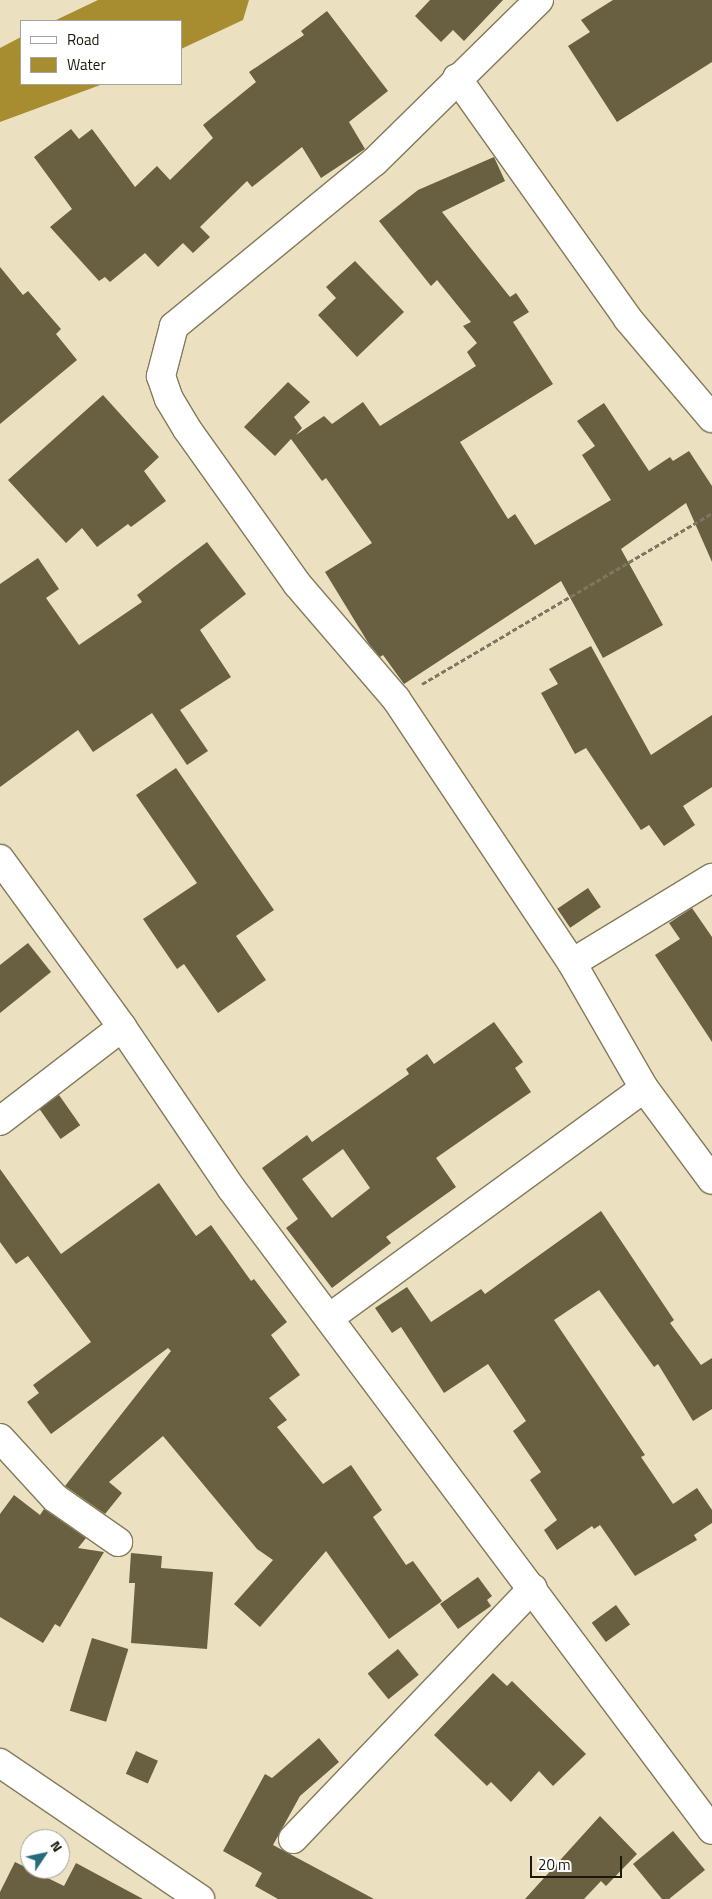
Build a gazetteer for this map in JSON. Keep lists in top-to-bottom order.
{
  "legend": ["Road", "Water"],
  "scale_bar": "20 m",
  "north": "top right"
}
